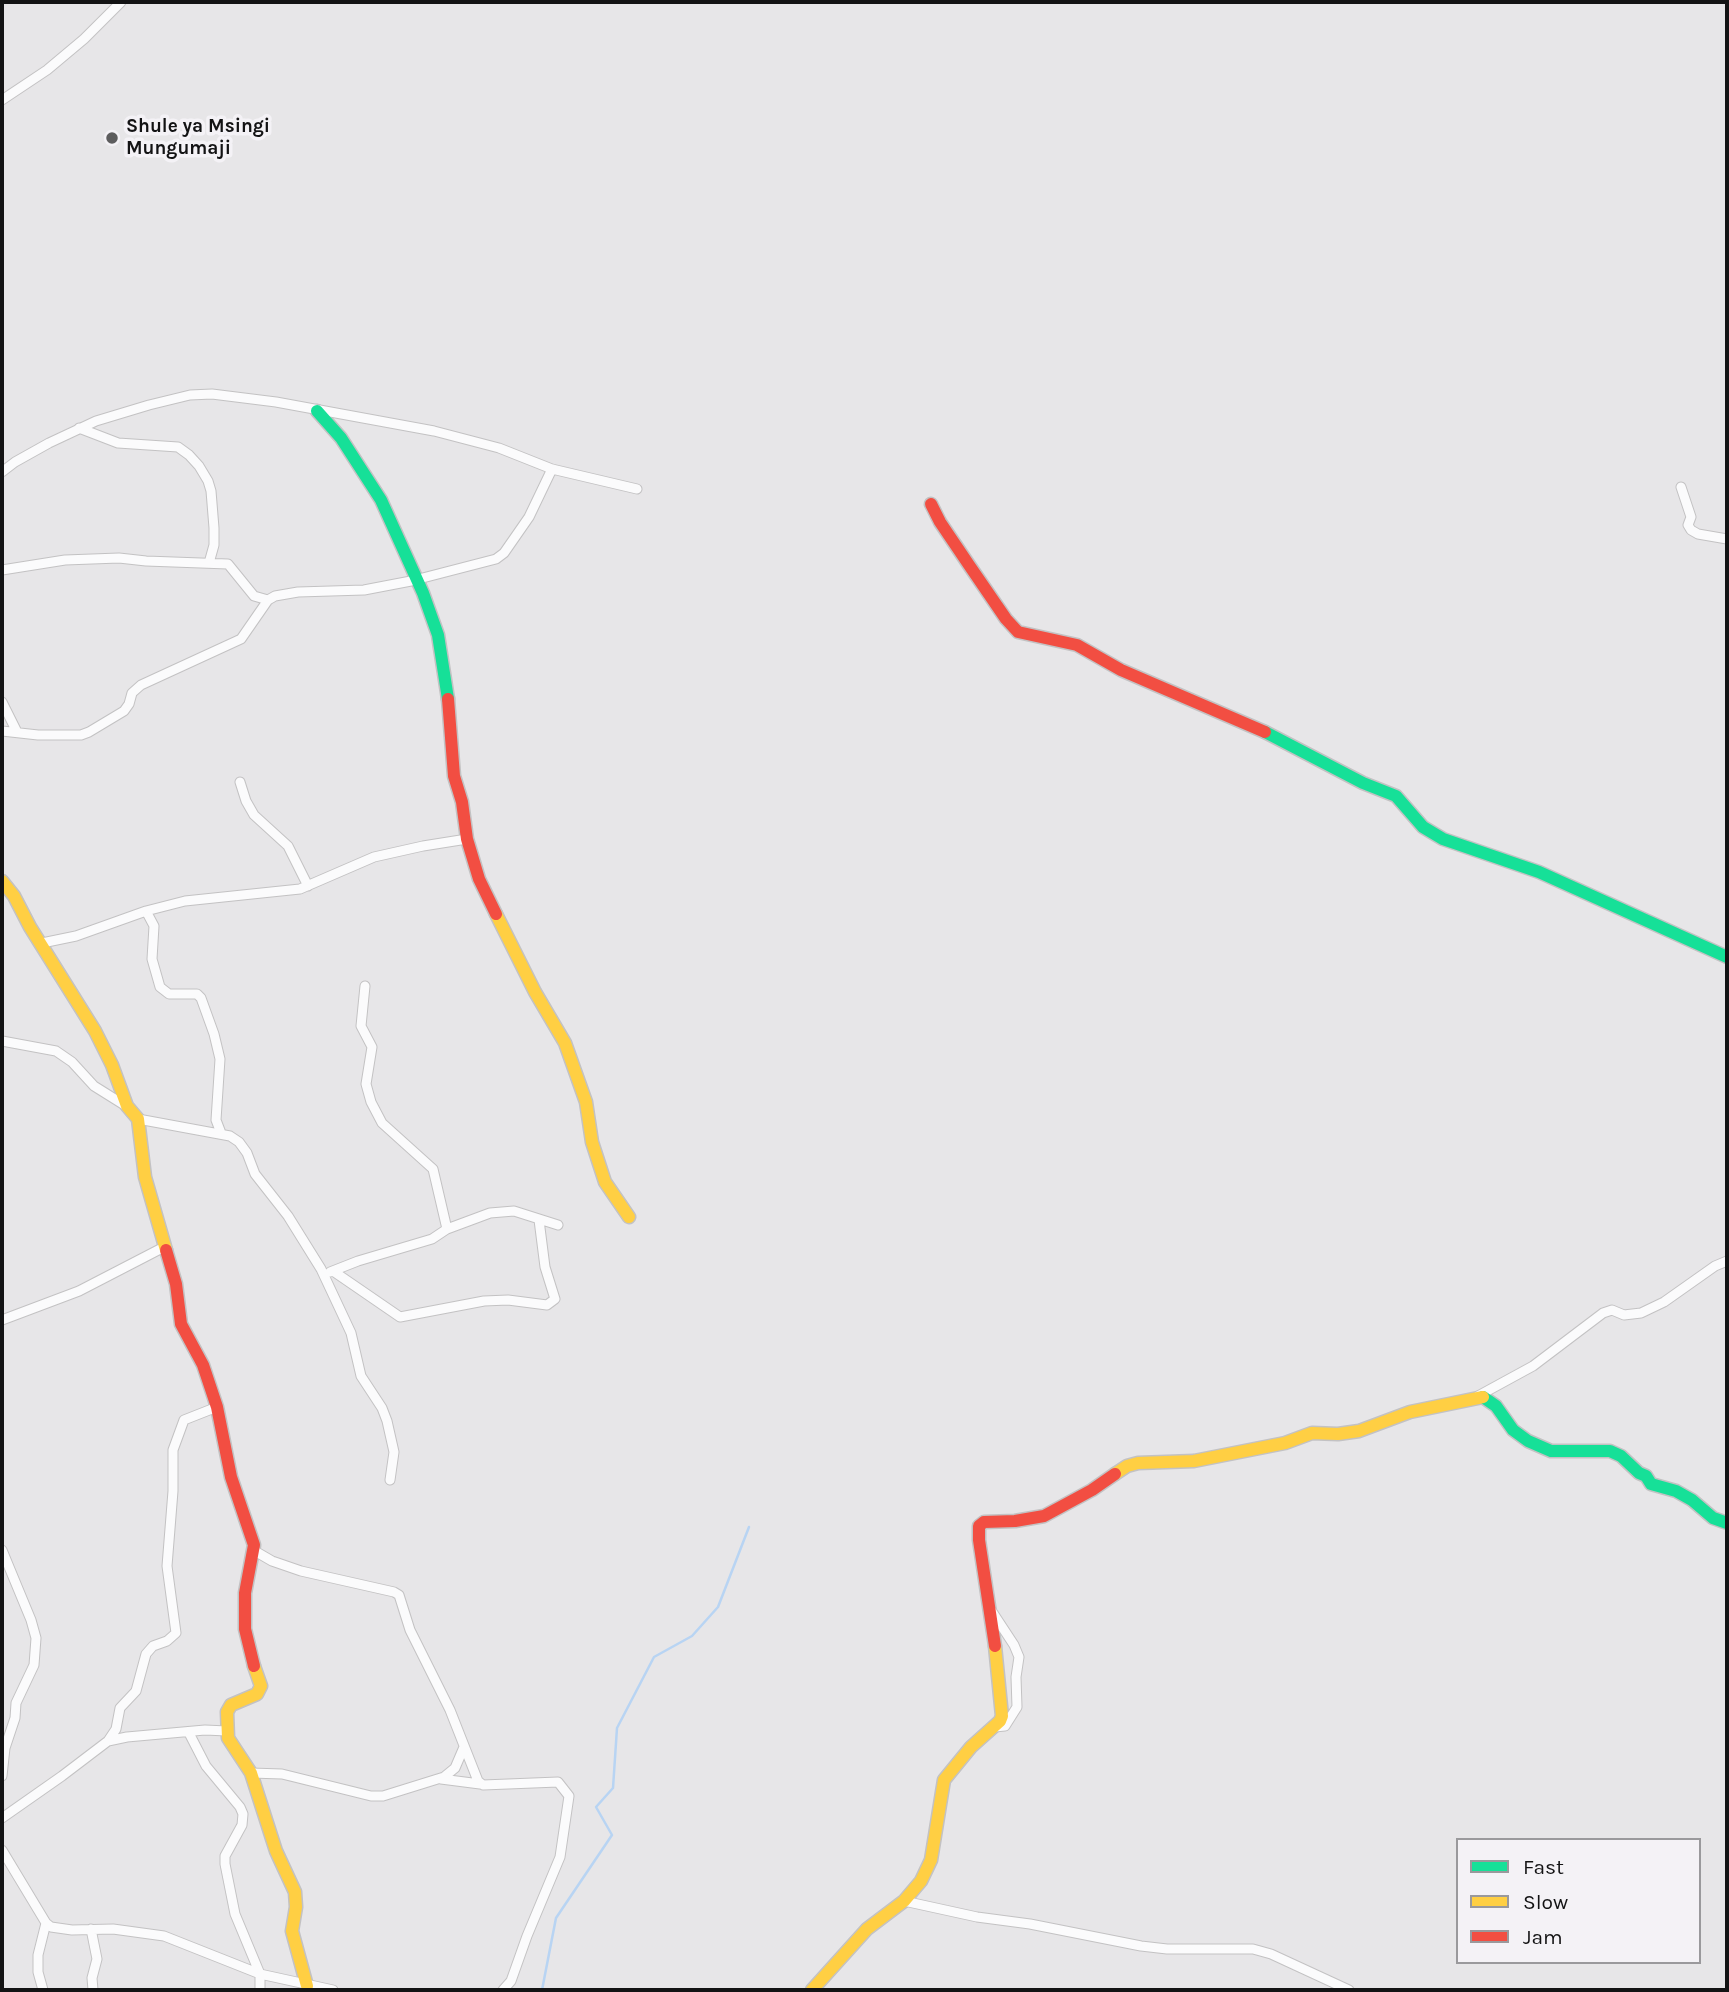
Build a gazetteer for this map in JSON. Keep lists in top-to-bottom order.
{
  "places": ["Shule ya Msingi Mungumaji"],
  "legend": ["Fast", "Slow", "Jam"]
}
